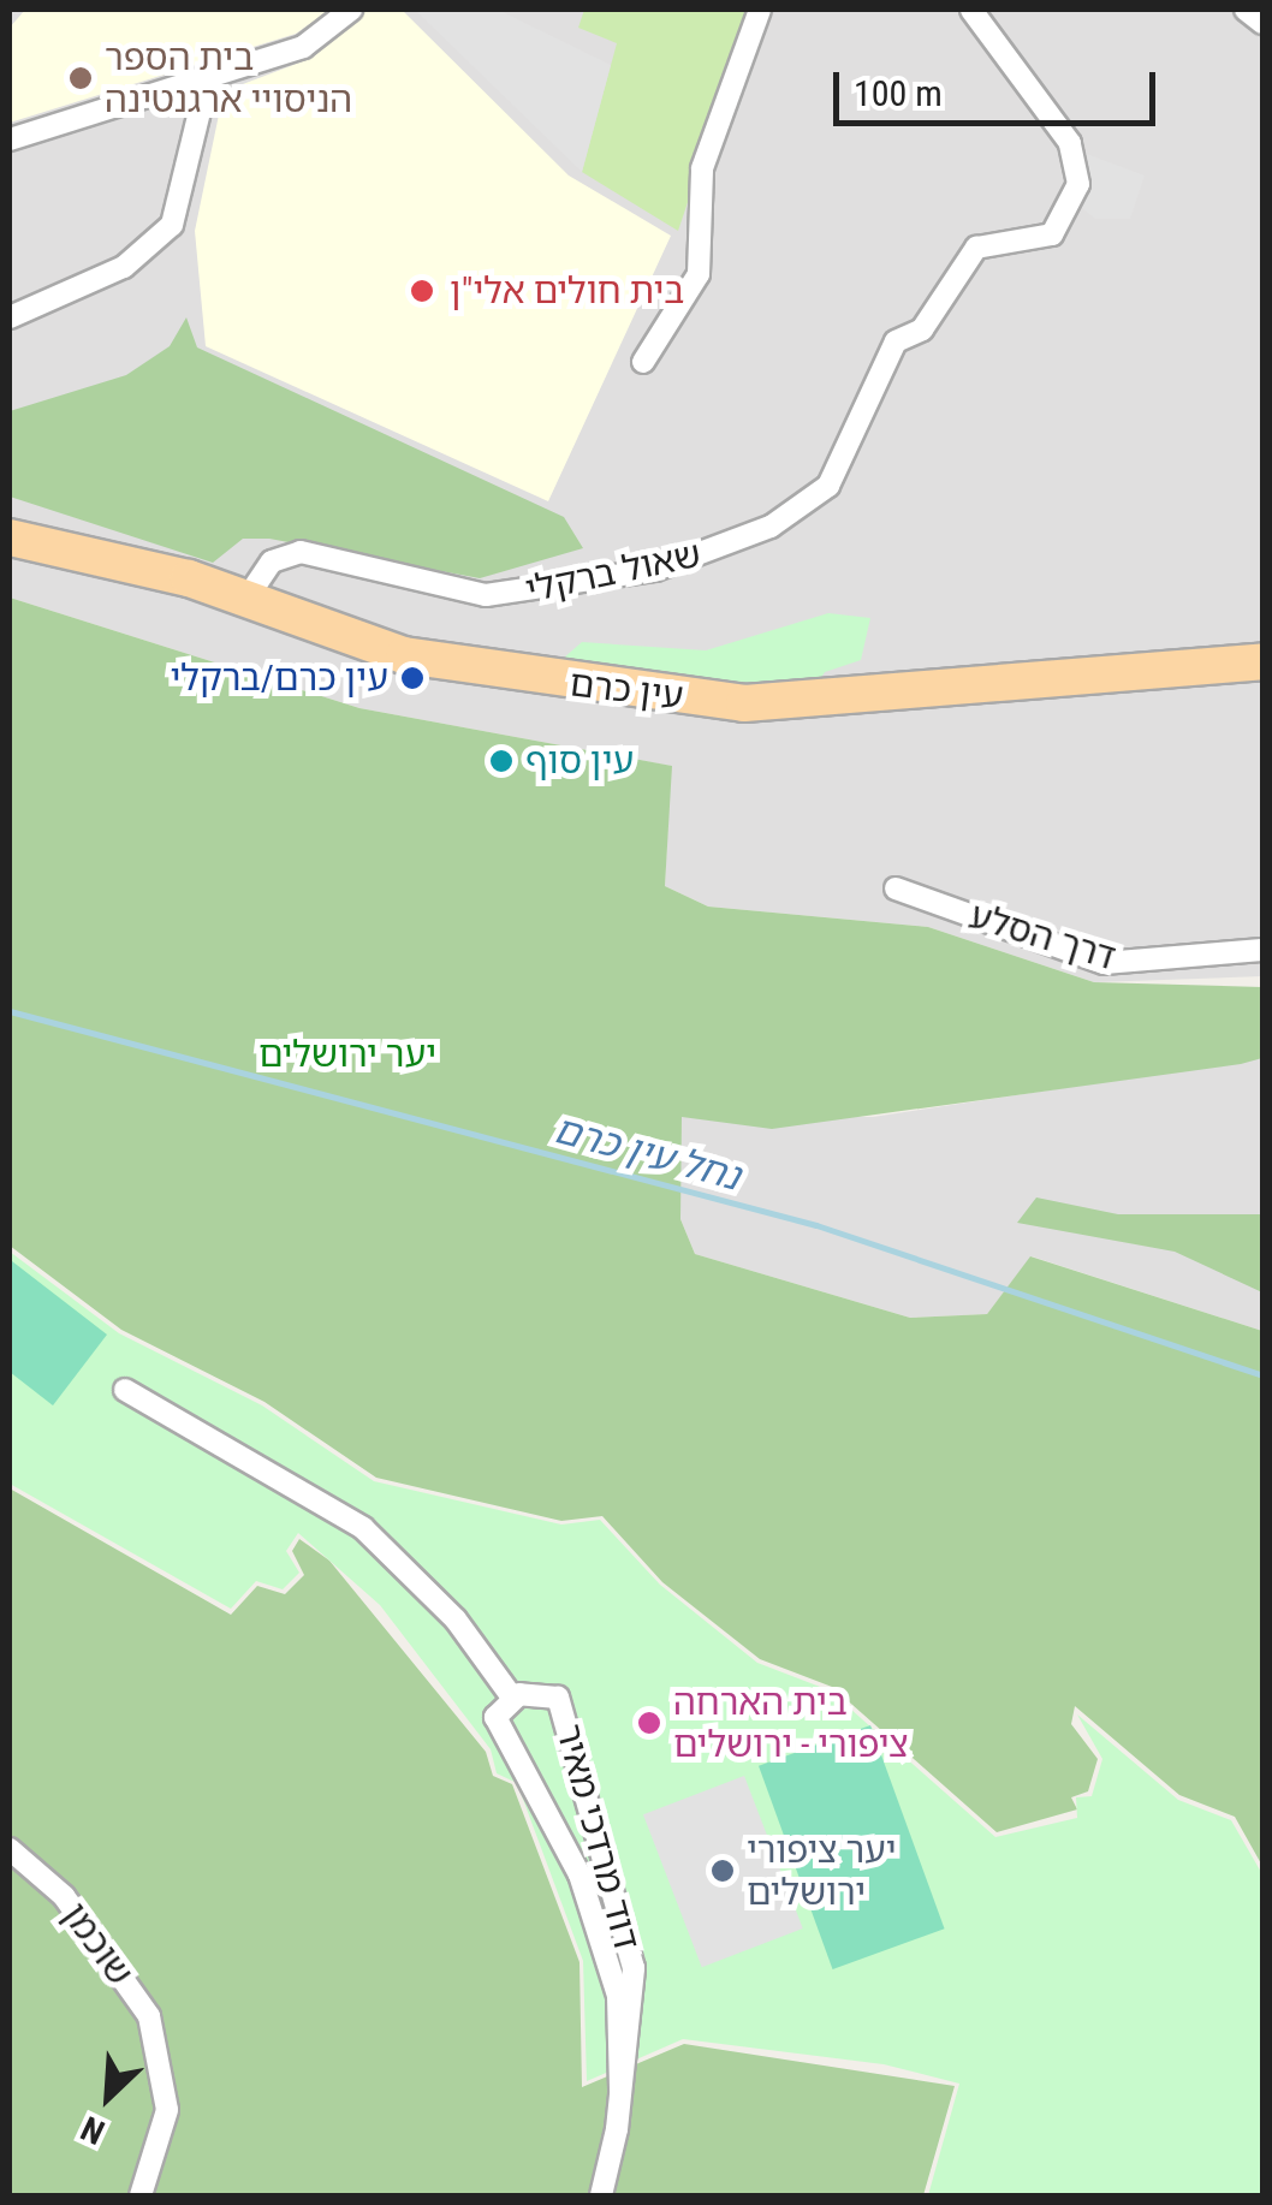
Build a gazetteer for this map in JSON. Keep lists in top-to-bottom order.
{
  "streets": {
    "main road": ["עין כרם"],
    "street": [
      "שאול ברקלי",
      "דרך הסלע",
      "דוד מרדכי מאיר",
      "שוכמן"
    ]
  },
  "crossings": [
    ["שאול ברקלי", "עין כרם"]
  ],
  "water": ["נחל עין כרם"],
  "parks": ["יער ירושלים"],
  "places": [
    "בית הספר הניסויי ארגנטינה",
    "בית חולים אלי\"ן",
    "עין כרם/ברקלי",
    "עין סוף",
    "בית הארחה ציפורי - ירושלים",
    "יער ציפורי ירושלים"
  ],
  "scale_bar": "100 m",
  "north": "bottom left"
}
